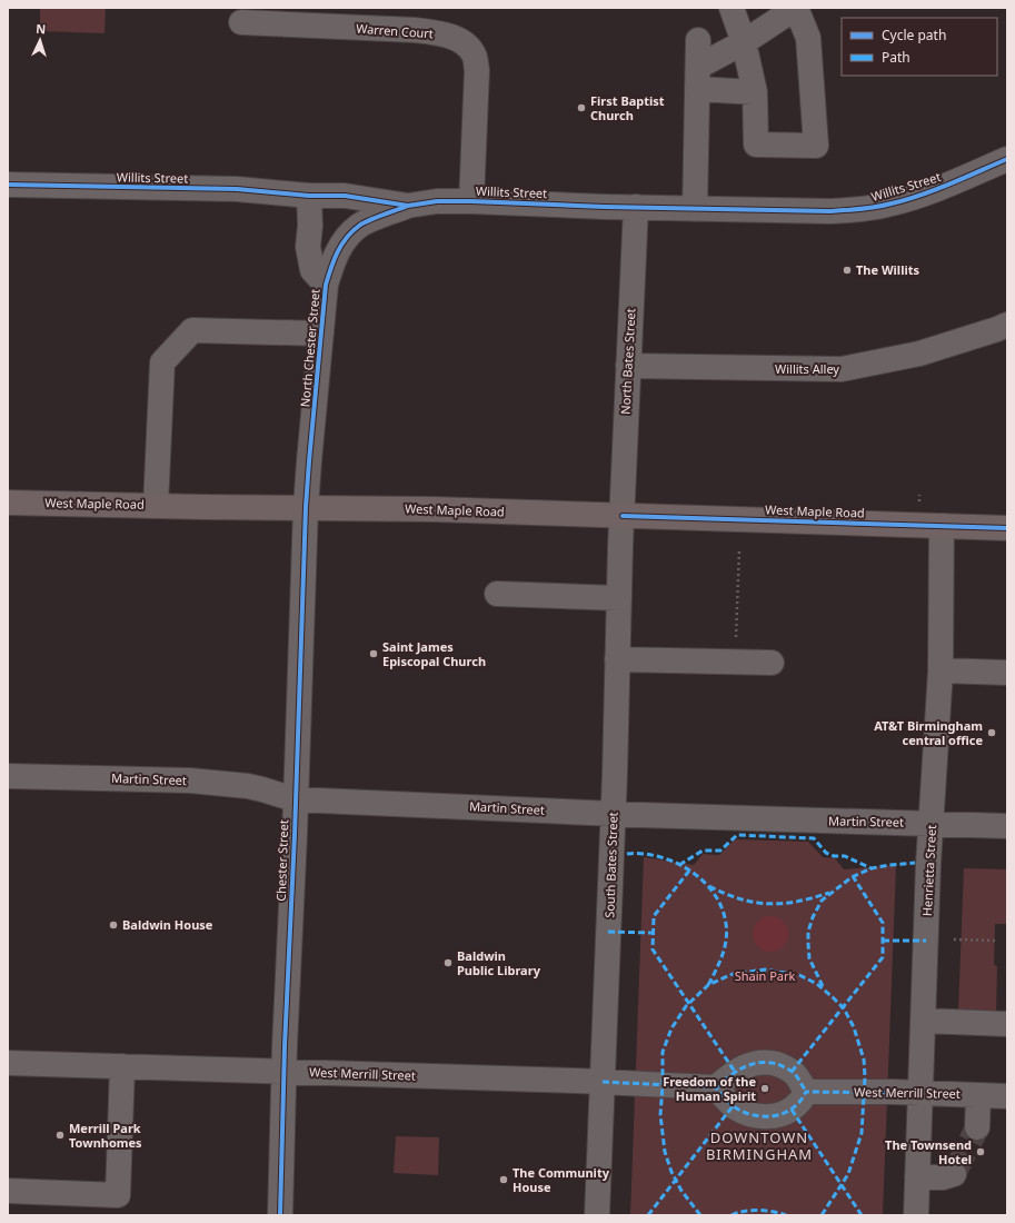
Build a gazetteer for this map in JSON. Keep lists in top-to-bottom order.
{
  "streets": {
    "main road": ["West Maple Road"],
    "street": [
      "Warren Court",
      "Willits Street",
      "North Chester Street",
      "North Bates Street",
      "Willits Alley",
      "Martin Street",
      "Chester Street",
      "South Bates Street",
      "Henrietta Street",
      "West Merrill Street"
    ]
  },
  "crossings": [
    ["Warren Court", "Willits Street"],
    ["Willits Street", "North Chester Street"],
    ["Willits Street", "North Bates Street"],
    ["North Chester Street", "West Maple Road"],
    ["North Chester Street", "Chester Street"],
    ["North Bates Street", "Willits Alley"],
    ["North Bates Street", "West Maple Road"],
    ["North Bates Street", "South Bates Street"],
    ["West Maple Road", "Chester Street"],
    ["West Maple Road", "South Bates Street"],
    ["West Maple Road", "Henrietta Street"],
    ["Martin Street", "Chester Street"],
    ["Martin Street", "South Bates Street"],
    ["Martin Street", "Henrietta Street"],
    ["Chester Street", "West Merrill Street"],
    ["South Bates Street", "West Merrill Street"],
    ["Henrietta Street", "West Merrill Street"]
  ],
  "districts": ["DOWNTOWN BIRMINGHAM"],
  "parks": ["Shain Park"],
  "places": [
    "First Baptist Church",
    "The Willits",
    "Saint James Episcopal Church",
    "AT&T Birmingham central office",
    "Baldwin House",
    "Baldwin Public Library",
    "Freedom of the Human Spirit",
    "Merrill Park Townhomes",
    "The Townsend Hotel",
    "The Community House"
  ],
  "legend": ["Cycle path", "Path"],
  "north": "top"
}
